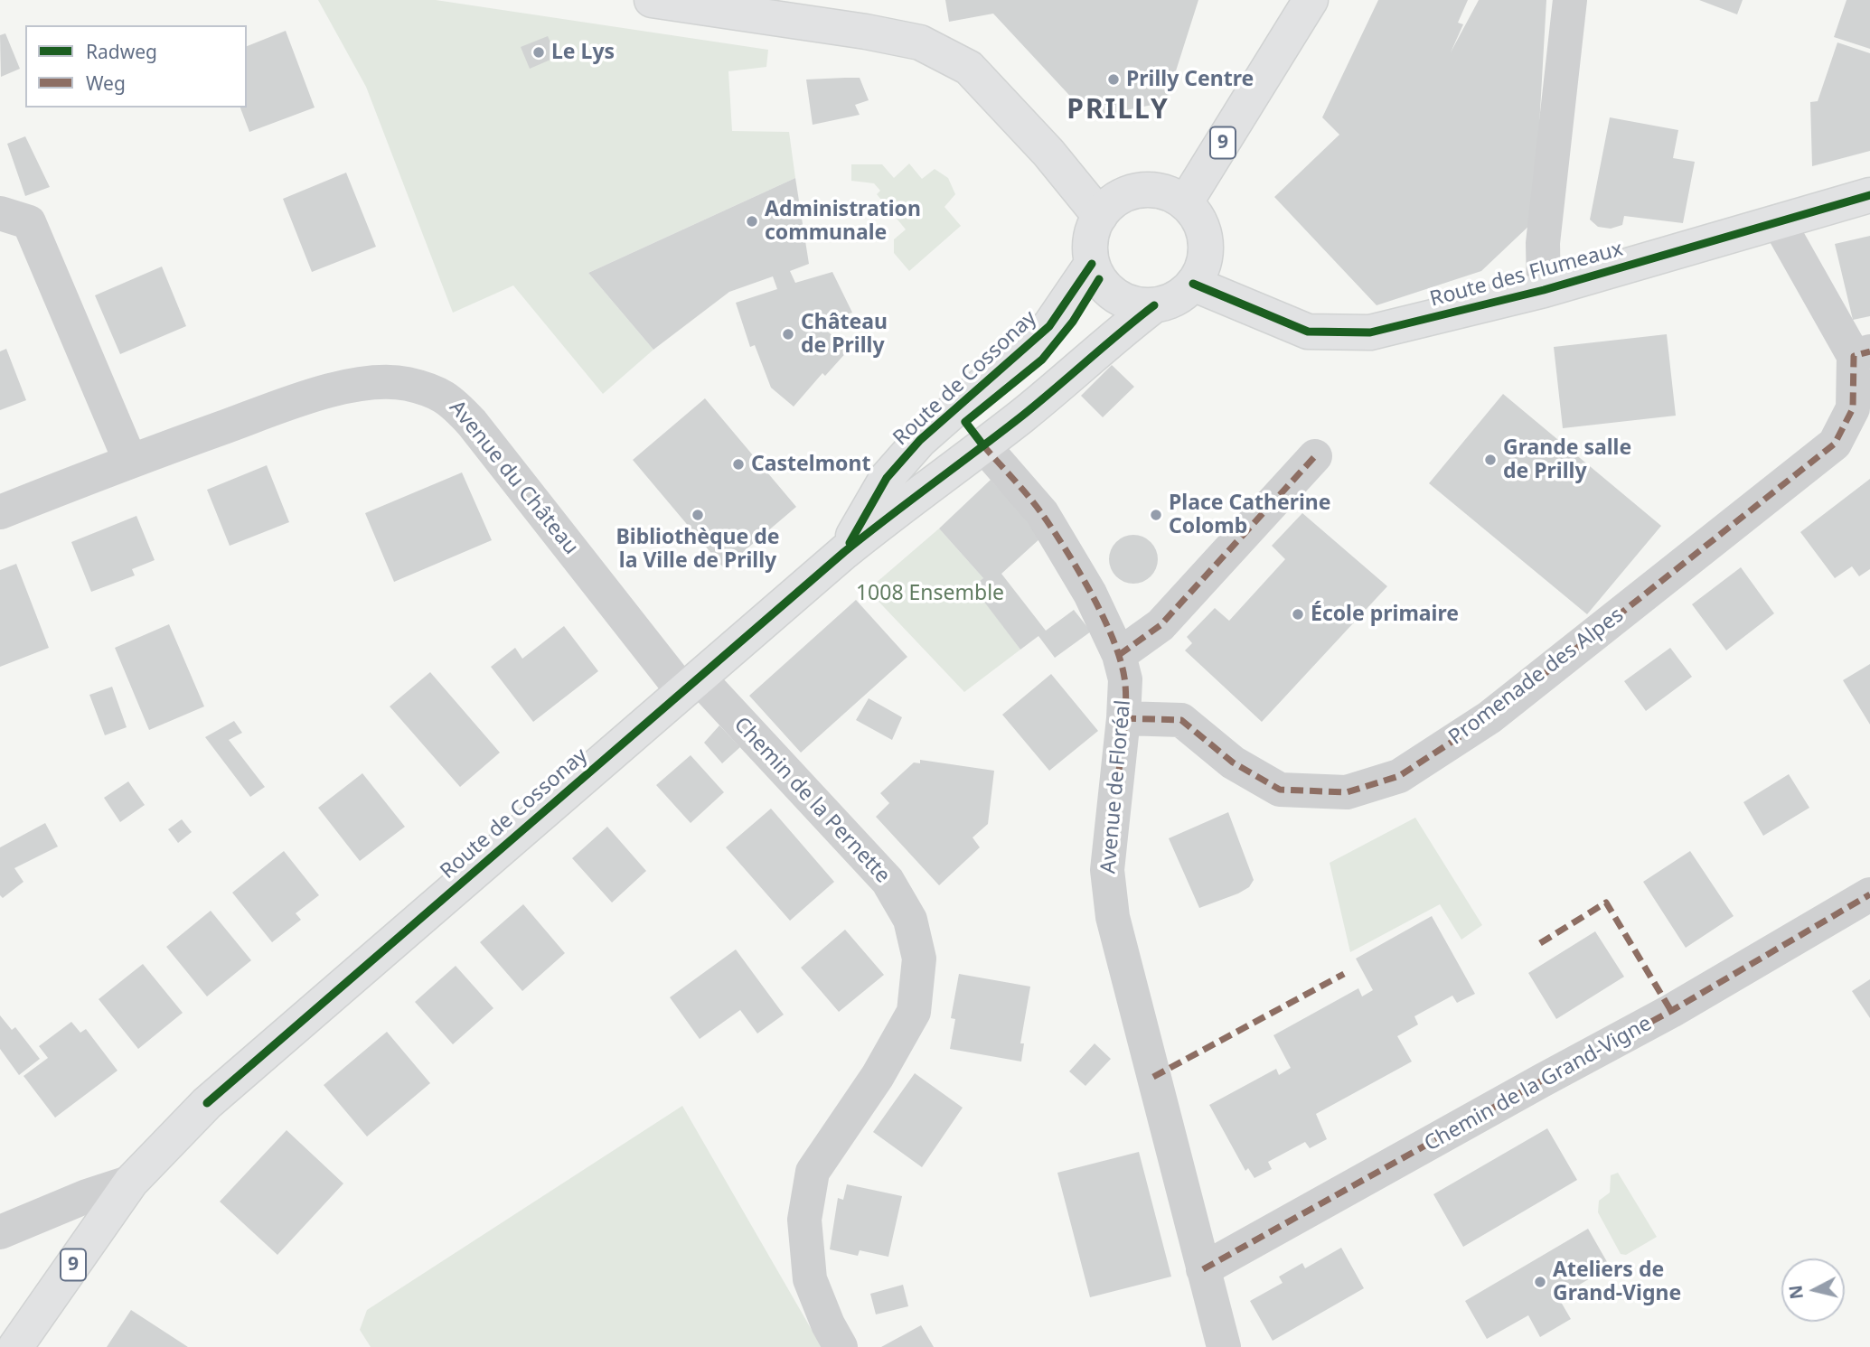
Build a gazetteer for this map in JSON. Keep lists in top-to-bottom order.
{
  "streets": {
    "main road": ["9", "Route des Flumeaux", "Route de Cossonay"],
    "street": [
      "Avenue du Château",
      "Promenade des Alpes",
      "Avenue de Floréal",
      "Chemin de la Pernette",
      "Chemin de la Grand-Vigne"
    ]
  },
  "crossings": [
    ["9", "Route des Flumeaux"],
    ["9", "Route de Cossonay"],
    ["Route des Flumeaux", "Route de Cossonay"],
    ["Route des Flumeaux", "Promenade des Alpes"],
    ["Route de Cossonay", "Avenue du Château"],
    ["Route de Cossonay", "Avenue de Floréal"],
    ["Route de Cossonay", "Chemin de la Pernette"],
    ["Avenue du Château", "Chemin de la Pernette"],
    ["Promenade des Alpes", "Avenue de Floréal"],
    ["Avenue de Floréal", "Chemin de la Grand-Vigne"]
  ],
  "districts": ["PRILLY"],
  "parks": ["1008 Ensemble"],
  "places": [
    "Le Lys",
    "Prilly Centre",
    "Administration communale",
    "Château de Prilly",
    "Grande salle de Prilly",
    "Castelmont",
    "Bibliothèque de la Ville de Prilly",
    "Place Catherine Colomb",
    "École primaire",
    "Ateliers de Grand-Vigne"
  ],
  "legend": ["Radweg", "Weg"],
  "north": "left"
}
